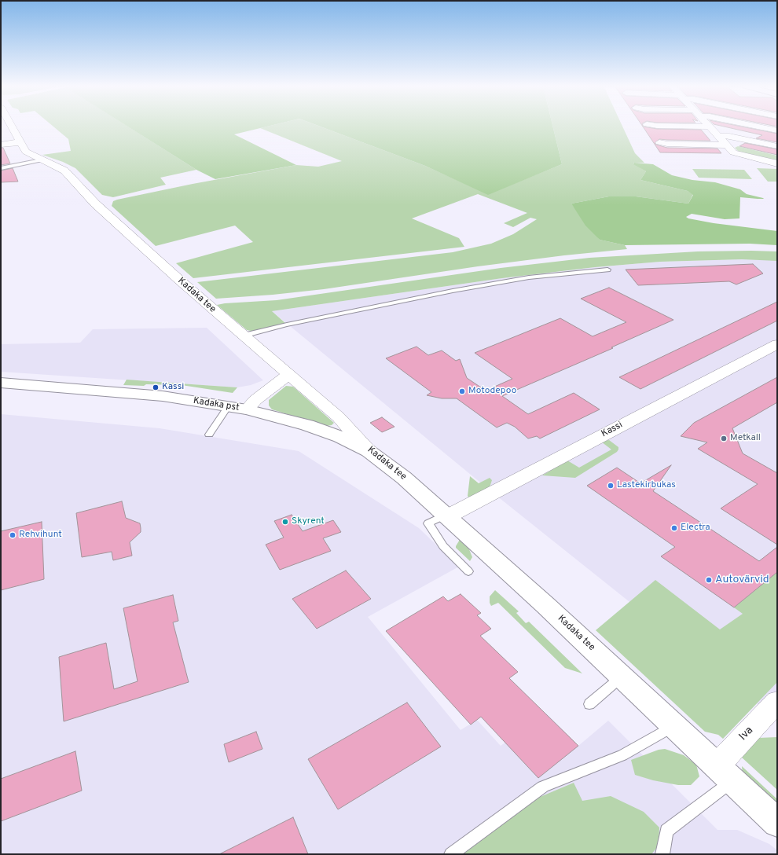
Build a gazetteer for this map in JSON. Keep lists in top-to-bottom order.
{
  "streets": {
    "main road": ["Kadaka tee", "Kadaka pst"],
    "street": ["Kassi", "Iva"]
  },
  "crossings": [
    ["Kadaka tee", "Kadaka pst"],
    ["Kadaka tee", "Kassi"],
    ["Kadaka tee", "Iva"]
  ],
  "places": [
    "Kassi",
    "Motodepoo",
    "Metkall",
    "Lastekirbukas",
    "Skyrent",
    "Electra",
    "Rehvihunt",
    "Autovärvid"
  ]
}
